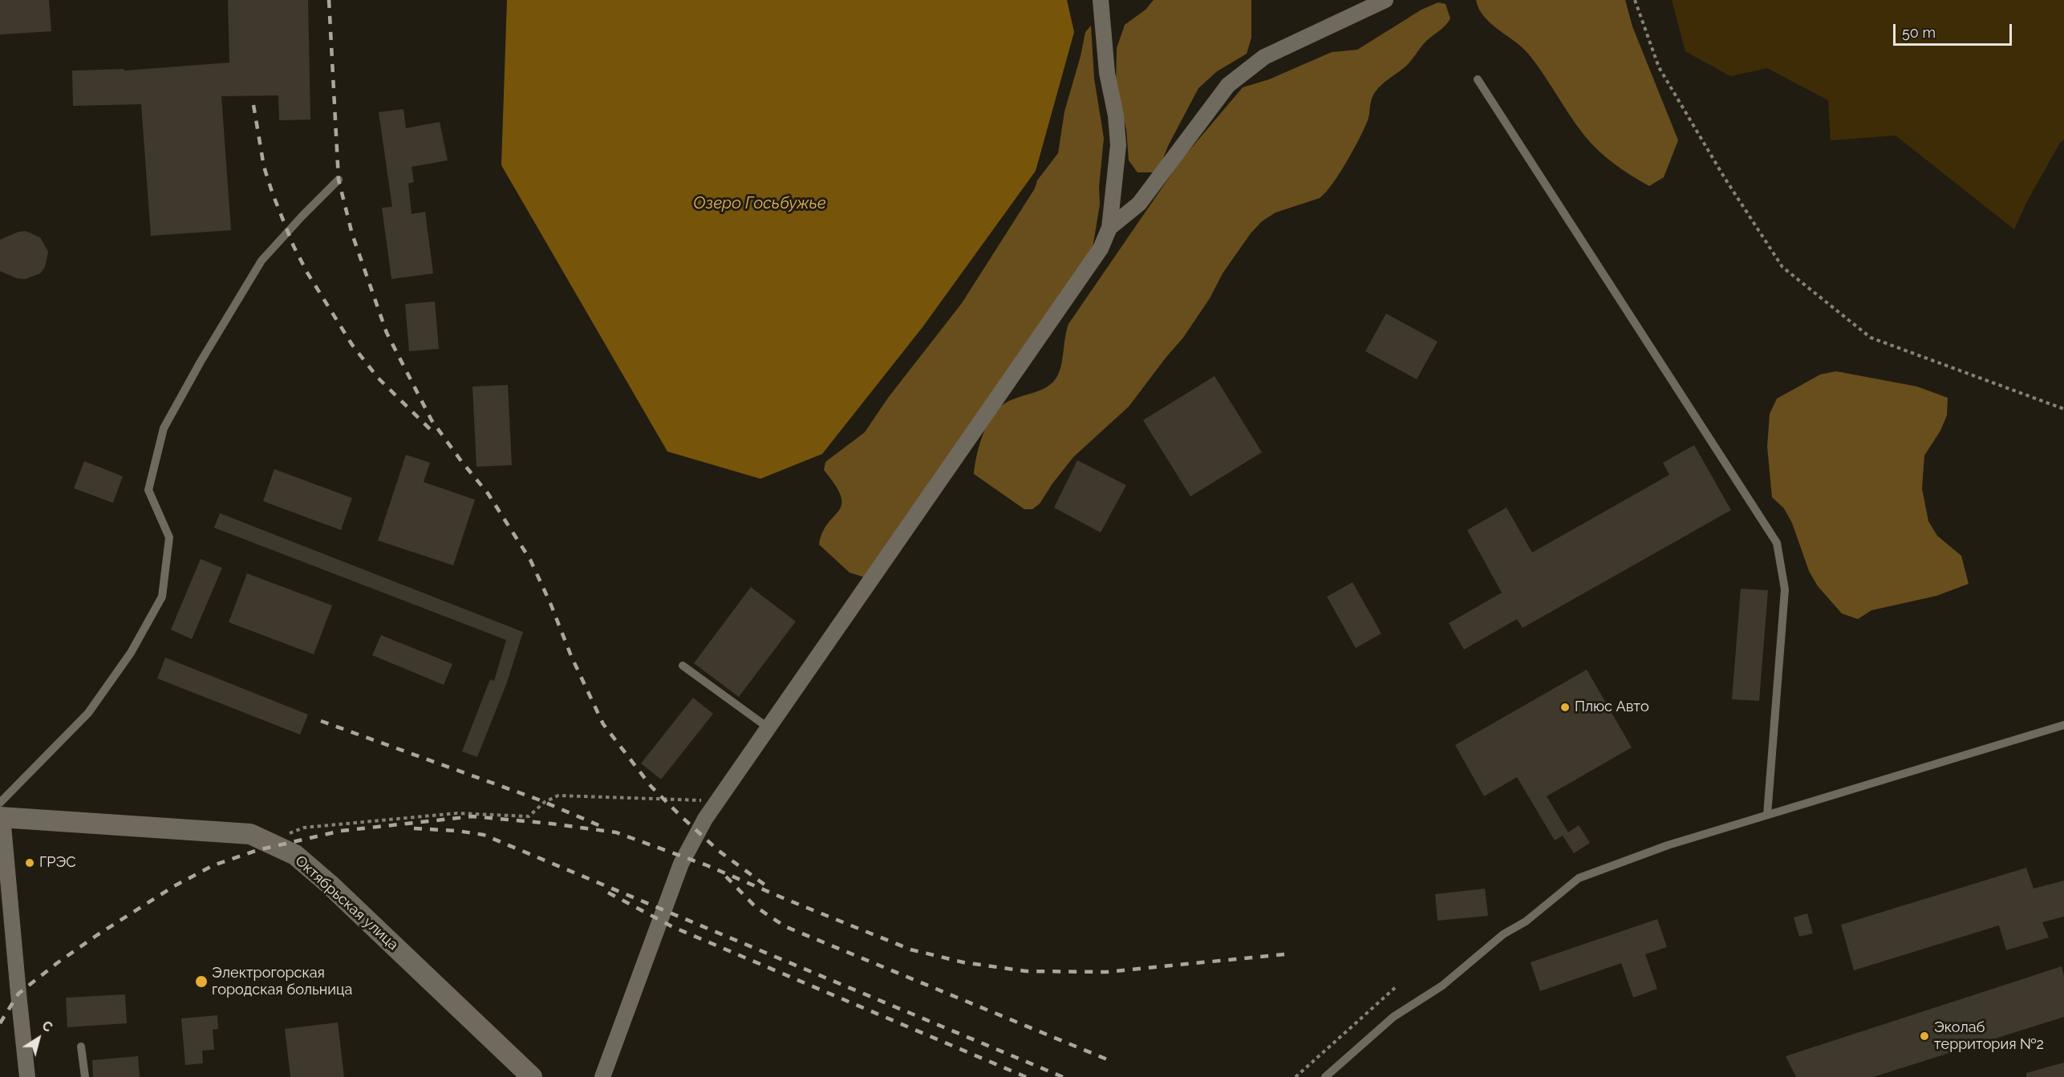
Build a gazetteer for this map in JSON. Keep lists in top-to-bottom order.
{
  "streets": {
    "street": ["Октябрьская улица"]
  },
  "water": ["Озеро Госьбужье"],
  "places": [
    "Плюс Авто",
    "ГРЭС",
    "Электрогорская городская больница",
    "Эколаб территория №2"
  ],
  "scale_bar": "50 m",
  "north": "top right"
}
